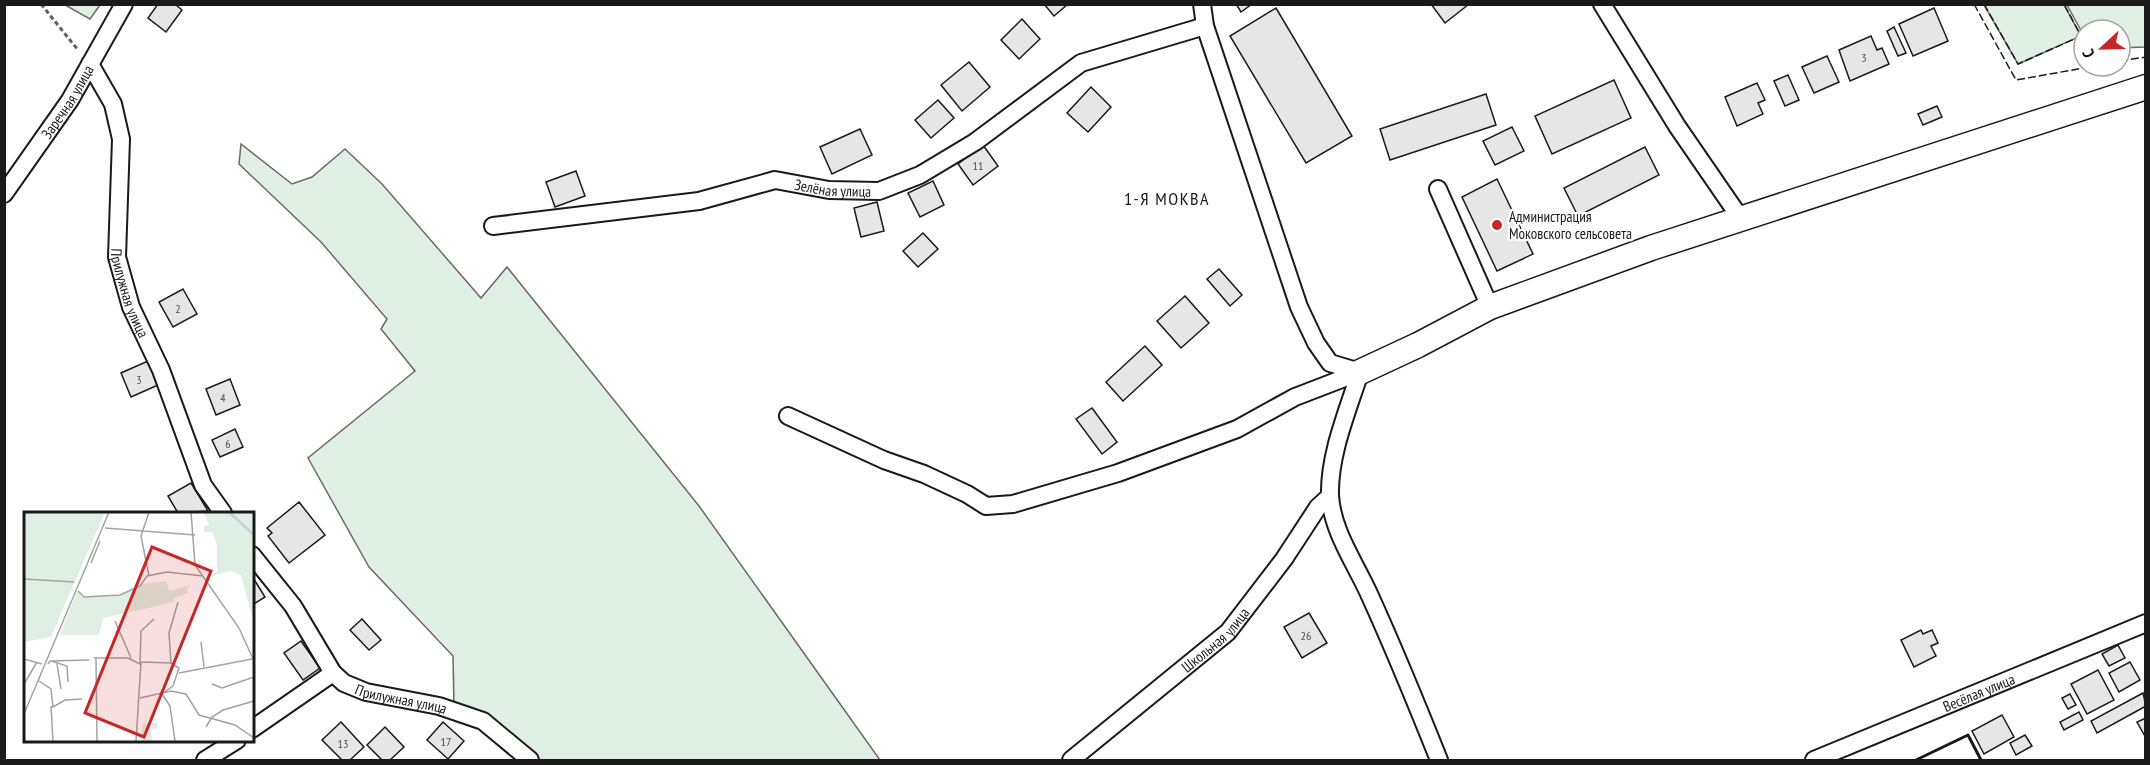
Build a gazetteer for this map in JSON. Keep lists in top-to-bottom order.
{
  "streets": {
    "street": [
      "Заречная улица",
      "Зелёная улица",
      "Прилужная улица",
      "Школьная улица",
      "Весёлая улица"
    ]
  },
  "crossings": [
    ["Заречная улица", "Прилужная улица"]
  ],
  "districts": ["1-Я МОКВА"],
  "places": ["Администрация Моковского сельсовета"],
  "house_numbers": [
    "3",
    "11",
    "2",
    "3",
    "4",
    "6",
    "26",
    "17",
    "13"
  ],
  "north": "left"
}
